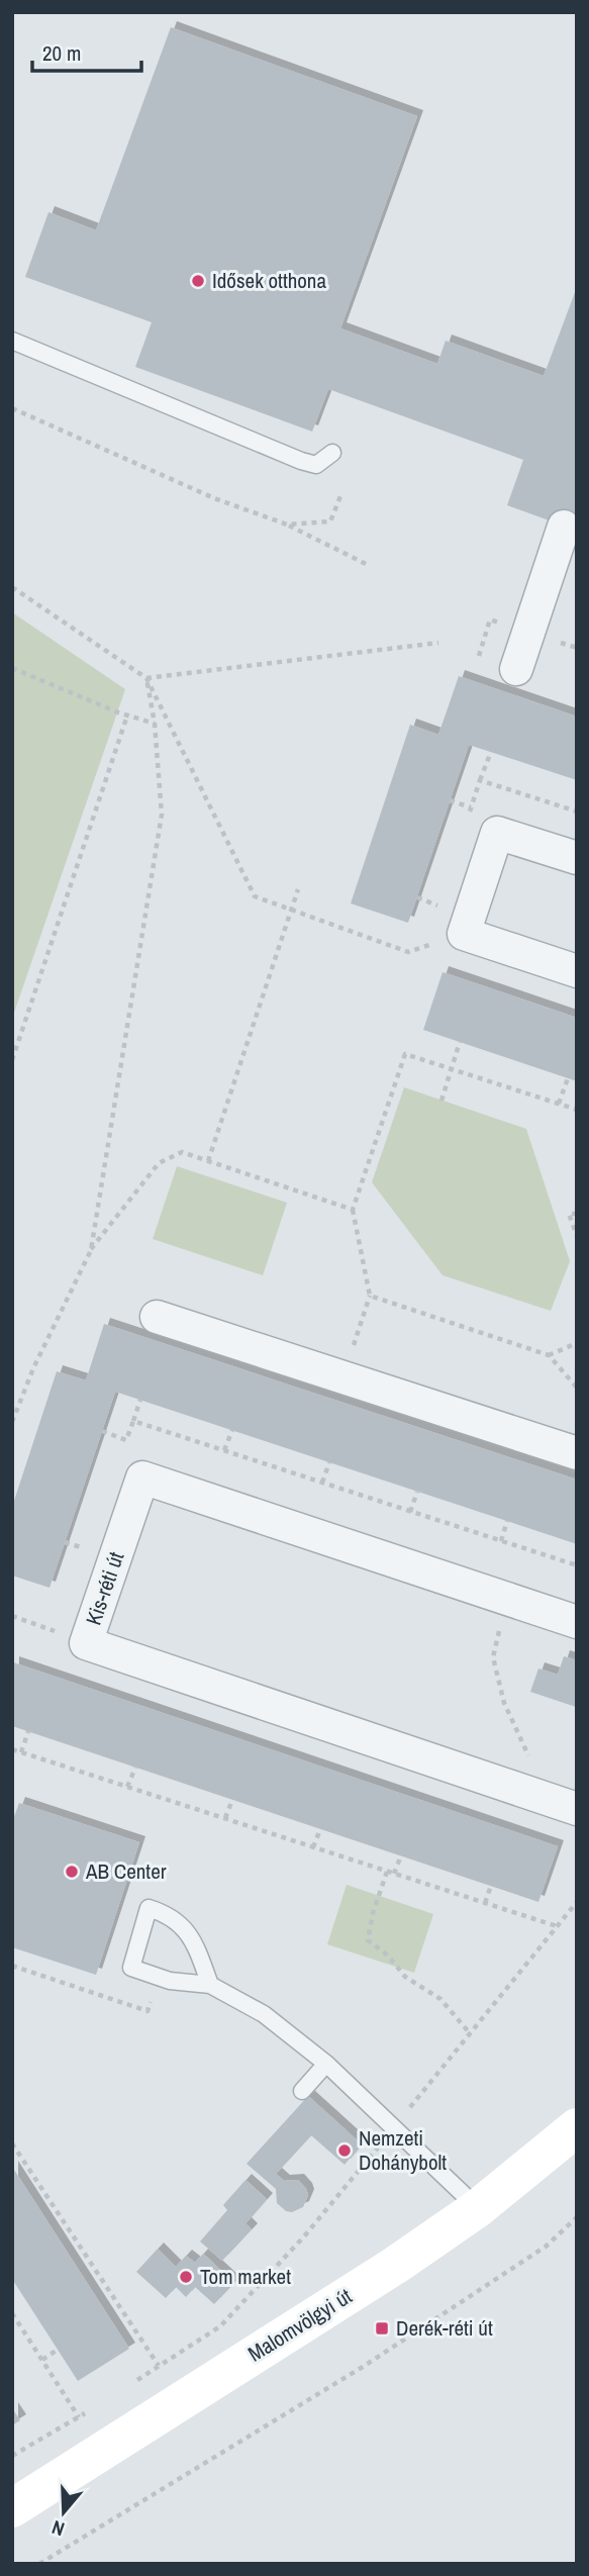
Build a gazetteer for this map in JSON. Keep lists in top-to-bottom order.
{
  "streets": {
    "main road": ["Malomvölgyi út"],
    "street": ["Kis-réti út"]
  },
  "places": {
    "other": [
      "Idősek otthona",
      "AB Center",
      "Nemzeti Dohánybolt",
      "Tom market"
    ],
    "transit": ["Derék-réti út"]
  },
  "scale_bar": "20 m",
  "north": "bottom"
}
